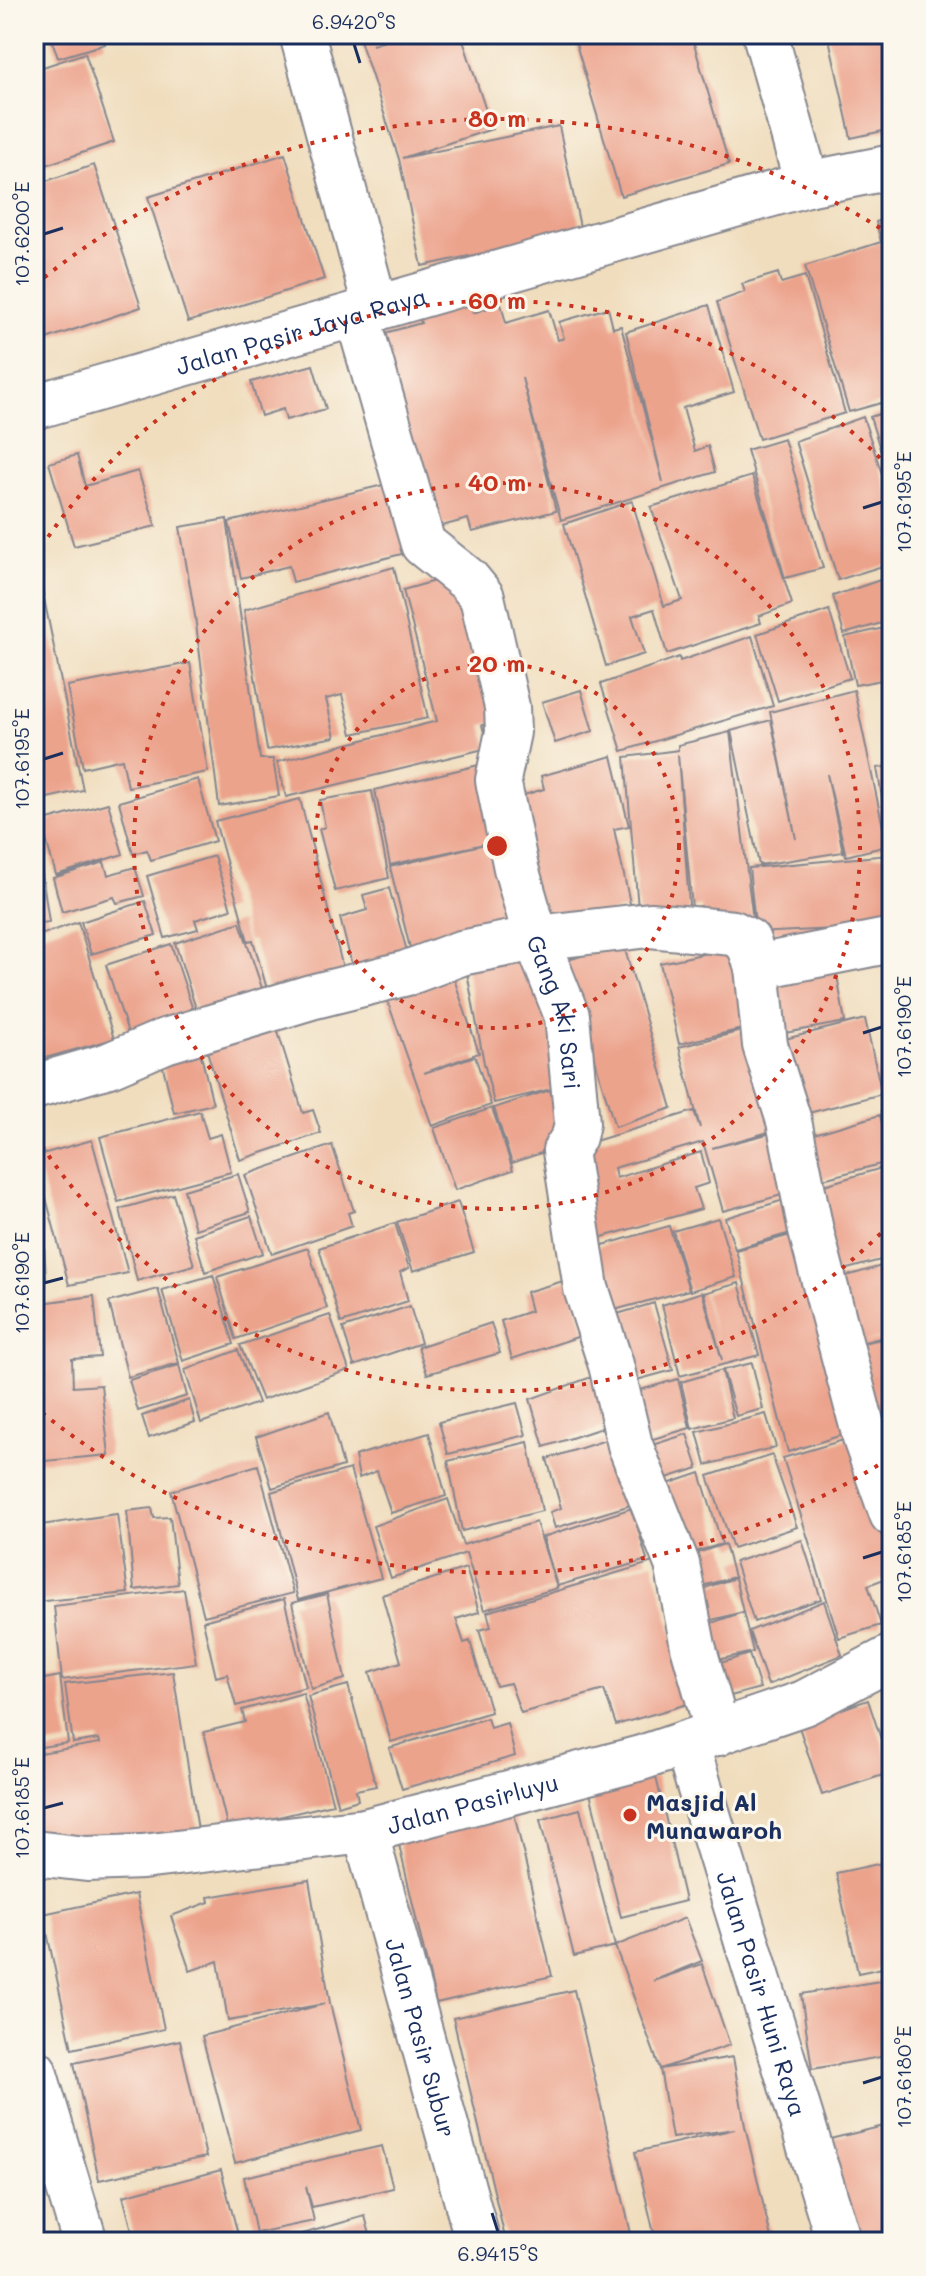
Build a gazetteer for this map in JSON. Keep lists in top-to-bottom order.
{
  "streets": {
    "street": [
      "Jalan Pasir Jaya Raya",
      "Gang Aki Sari",
      "Jalan Pasirluyu",
      "Jalan Pasir Huni Raya",
      "Jalan Pasir Subur"
    ]
  },
  "crossings": [
    ["Jalan Pasir Jaya Raya", "Gang Aki Sari"],
    ["Gang Aki Sari", "Jalan Pasirluyu"],
    ["Gang Aki Sari", "Jalan Pasir Huni Raya"],
    ["Jalan Pasirluyu", "Jalan Pasir Huni Raya"],
    ["Jalan Pasirluyu", "Jalan Pasir Subur"]
  ],
  "places": ["Masjid Al Munawaroh"],
  "coordinates": [
    "6.9420°S",
    "107.6200°E",
    "107.6195°E",
    "107.6190°E",
    "107.6185°E",
    "107.6180°E",
    "6.9415°S"
  ],
  "rings": [
    "80 m",
    "60 m",
    "40 m",
    "20 m"
  ]
}
